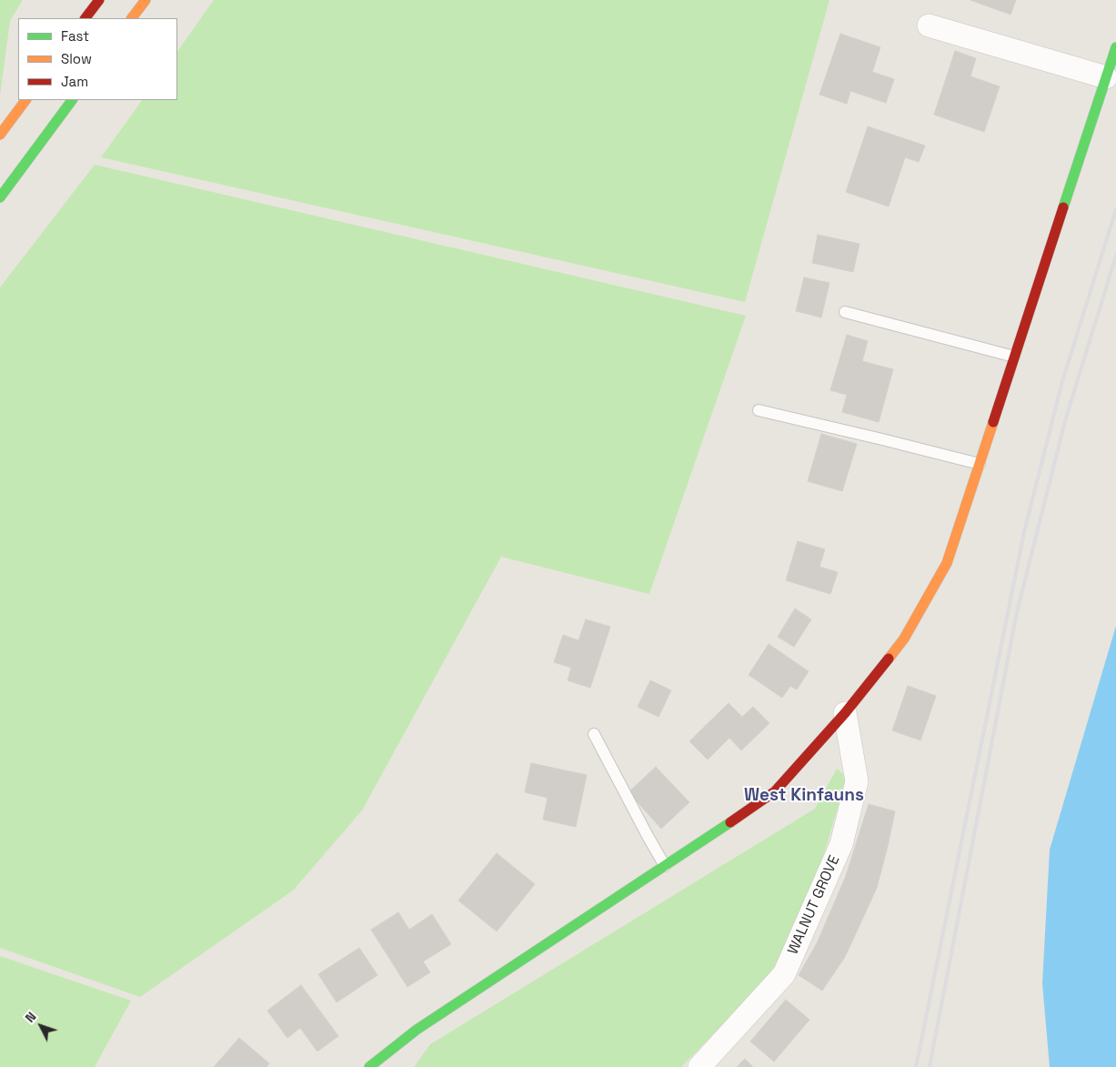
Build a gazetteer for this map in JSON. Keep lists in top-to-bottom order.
{
  "streets": {
    "street": ["WALNUT GROVE"]
  },
  "districts": ["West Kinfauns"],
  "legend": ["Fast", "Slow", "Jam"],
  "north": "top left"
}
